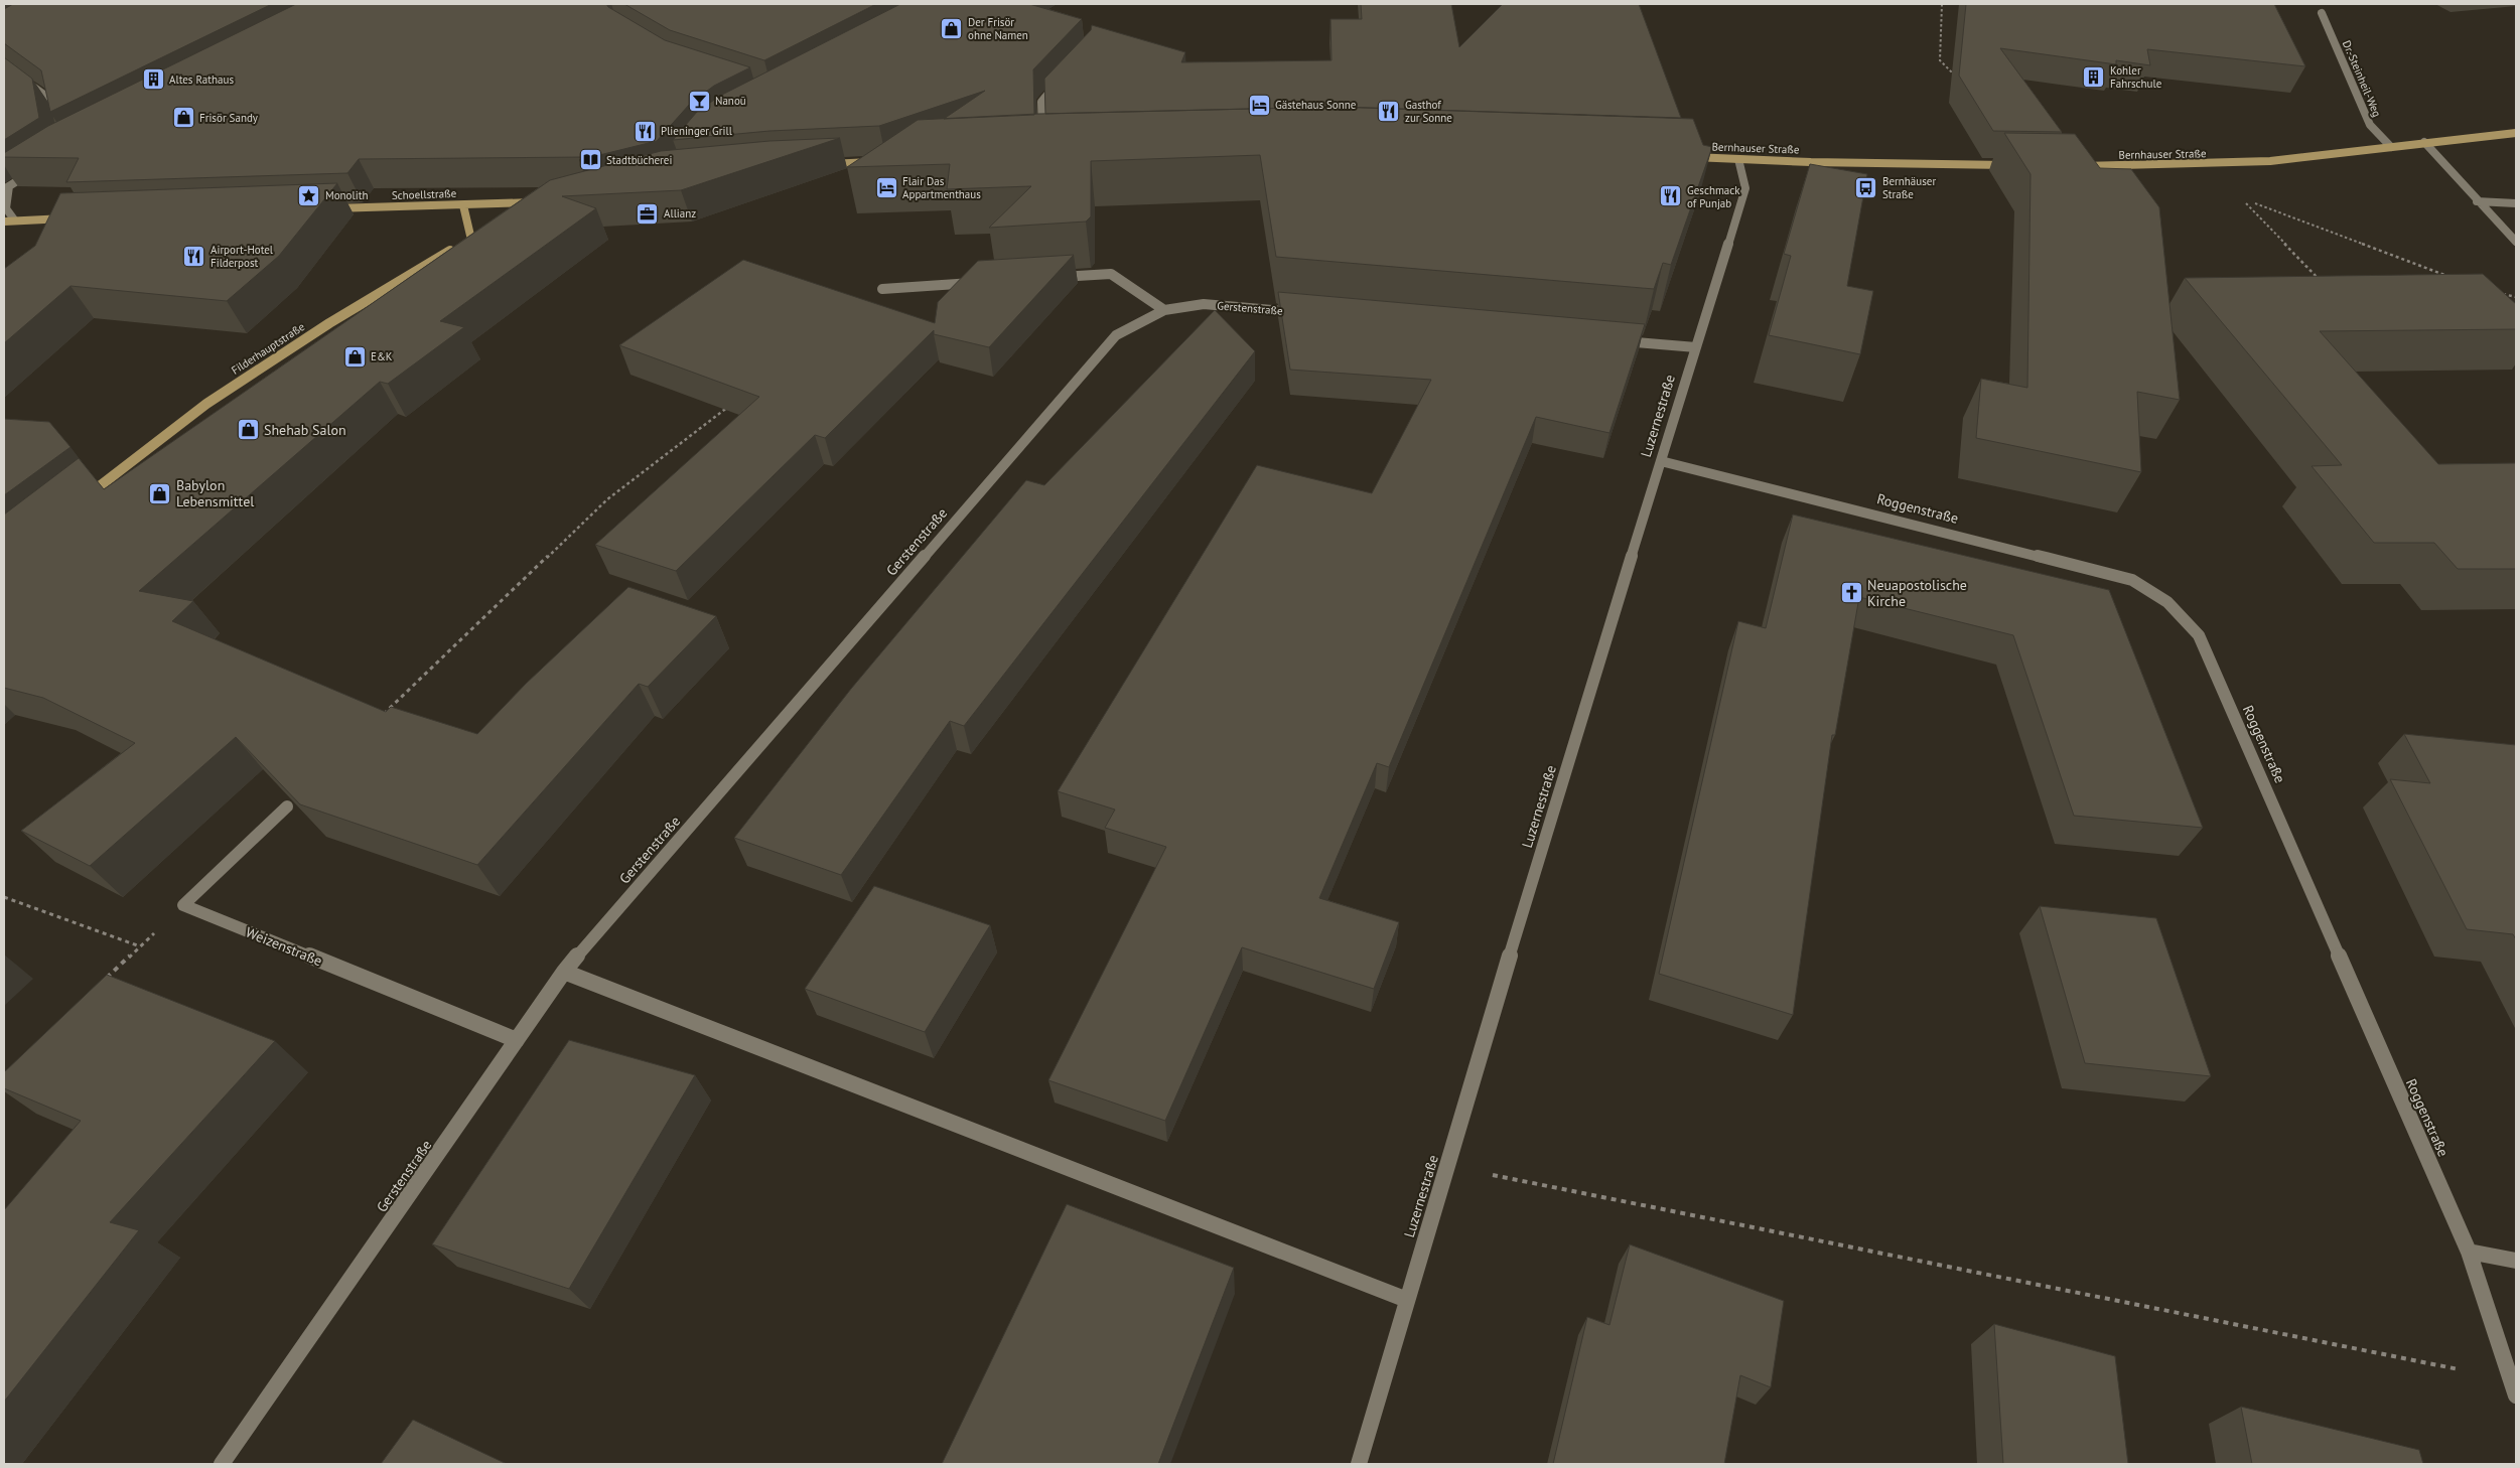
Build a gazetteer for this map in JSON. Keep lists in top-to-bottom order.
{
  "streets": {
    "main road": ["Bernhauser Straße", "Schoellstraße", "Filderhauptstraße"],
    "street": [
      "Dr.-Steinheil-Weg",
      "Gerstenstraße",
      "Luzernestraße",
      "Roggenstraße",
      "Weizenstraße"
    ]
  },
  "crossings": [
    ["Dr.-Steinheil-Weg", "Bernhauser Straße"],
    ["Bernhauser Straße", "Luzernestraße"],
    ["Schoellstraße", "Filderhauptstraße"],
    ["Gerstenstraße", "Weizenstraße"],
    ["Luzernestraße", "Roggenstraße"]
  ],
  "places": {
    "shop": [
      "Der Frisör ohne Namen",
      "Frisör Sandy",
      "E&K",
      "Shehab Salon",
      "Babylon Lebensmittel"
    ],
    "building": ["Kohler Fahrschule", "Altes Rathaus"],
    "bar": ["Nanoū"],
    "hotel": ["Gästehaus Sonne", "Flair Das Appartmenthaus"],
    "restaurant": [
      "Gasthof zur Sonne",
      "Plieninger Grill",
      "Geschmack of Punjab",
      "Airport-Hotel Filderpost"
    ],
    "library": ["Stadtbücherei"],
    "bus stop": ["Bernhäuser Straße"],
    "place": ["Monolith"],
    "office": ["Allianz"],
    "church": ["Neuapostolische Kirche"]
  }
}
